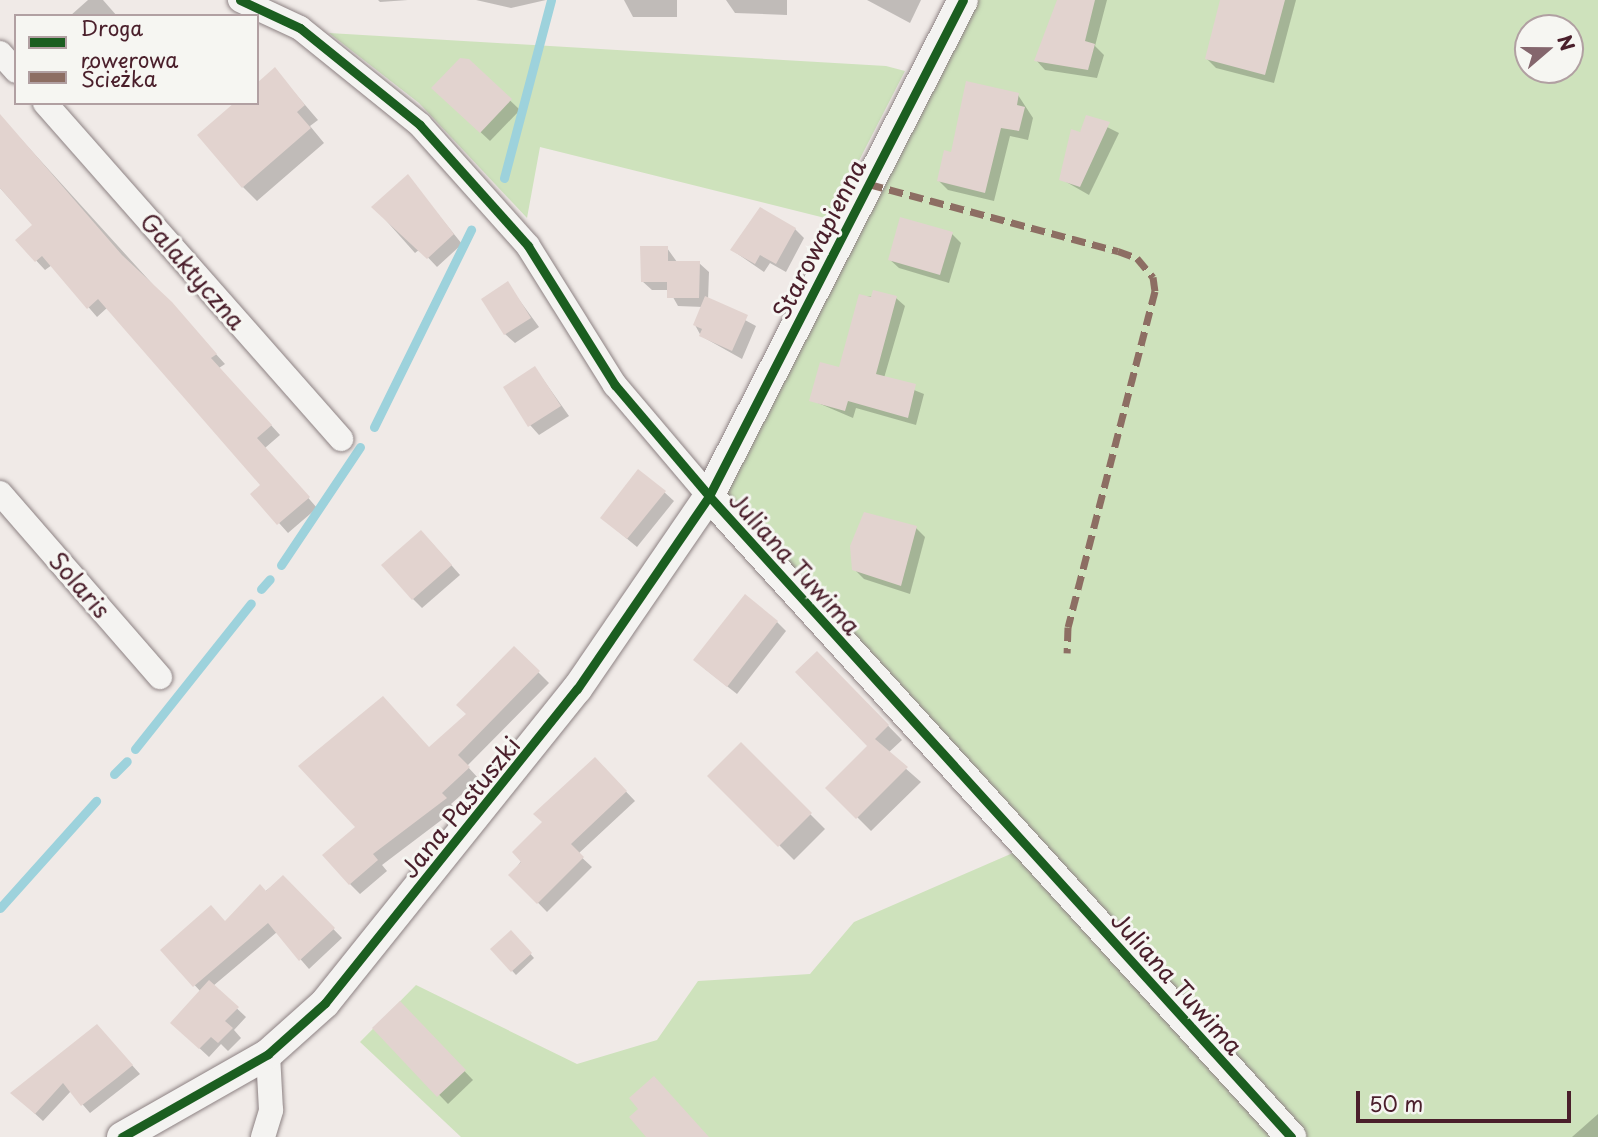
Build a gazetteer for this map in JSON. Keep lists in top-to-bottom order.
{
  "streets": {
    "street": [
      "Starowapienna",
      "Galaktyczna",
      "Juliana Tuwima",
      "Solaris",
      "Jana Pastuszki"
    ]
  },
  "crossings": [
    ["Starowapienna", "Juliana Tuwima"],
    ["Starowapienna", "Jana Pastuszki"],
    ["Juliana Tuwima", "Jana Pastuszki"]
  ],
  "legend": ["Droga rowerowa", "Ścieżka"],
  "scale_bar": "50 m",
  "north": "right"
}
